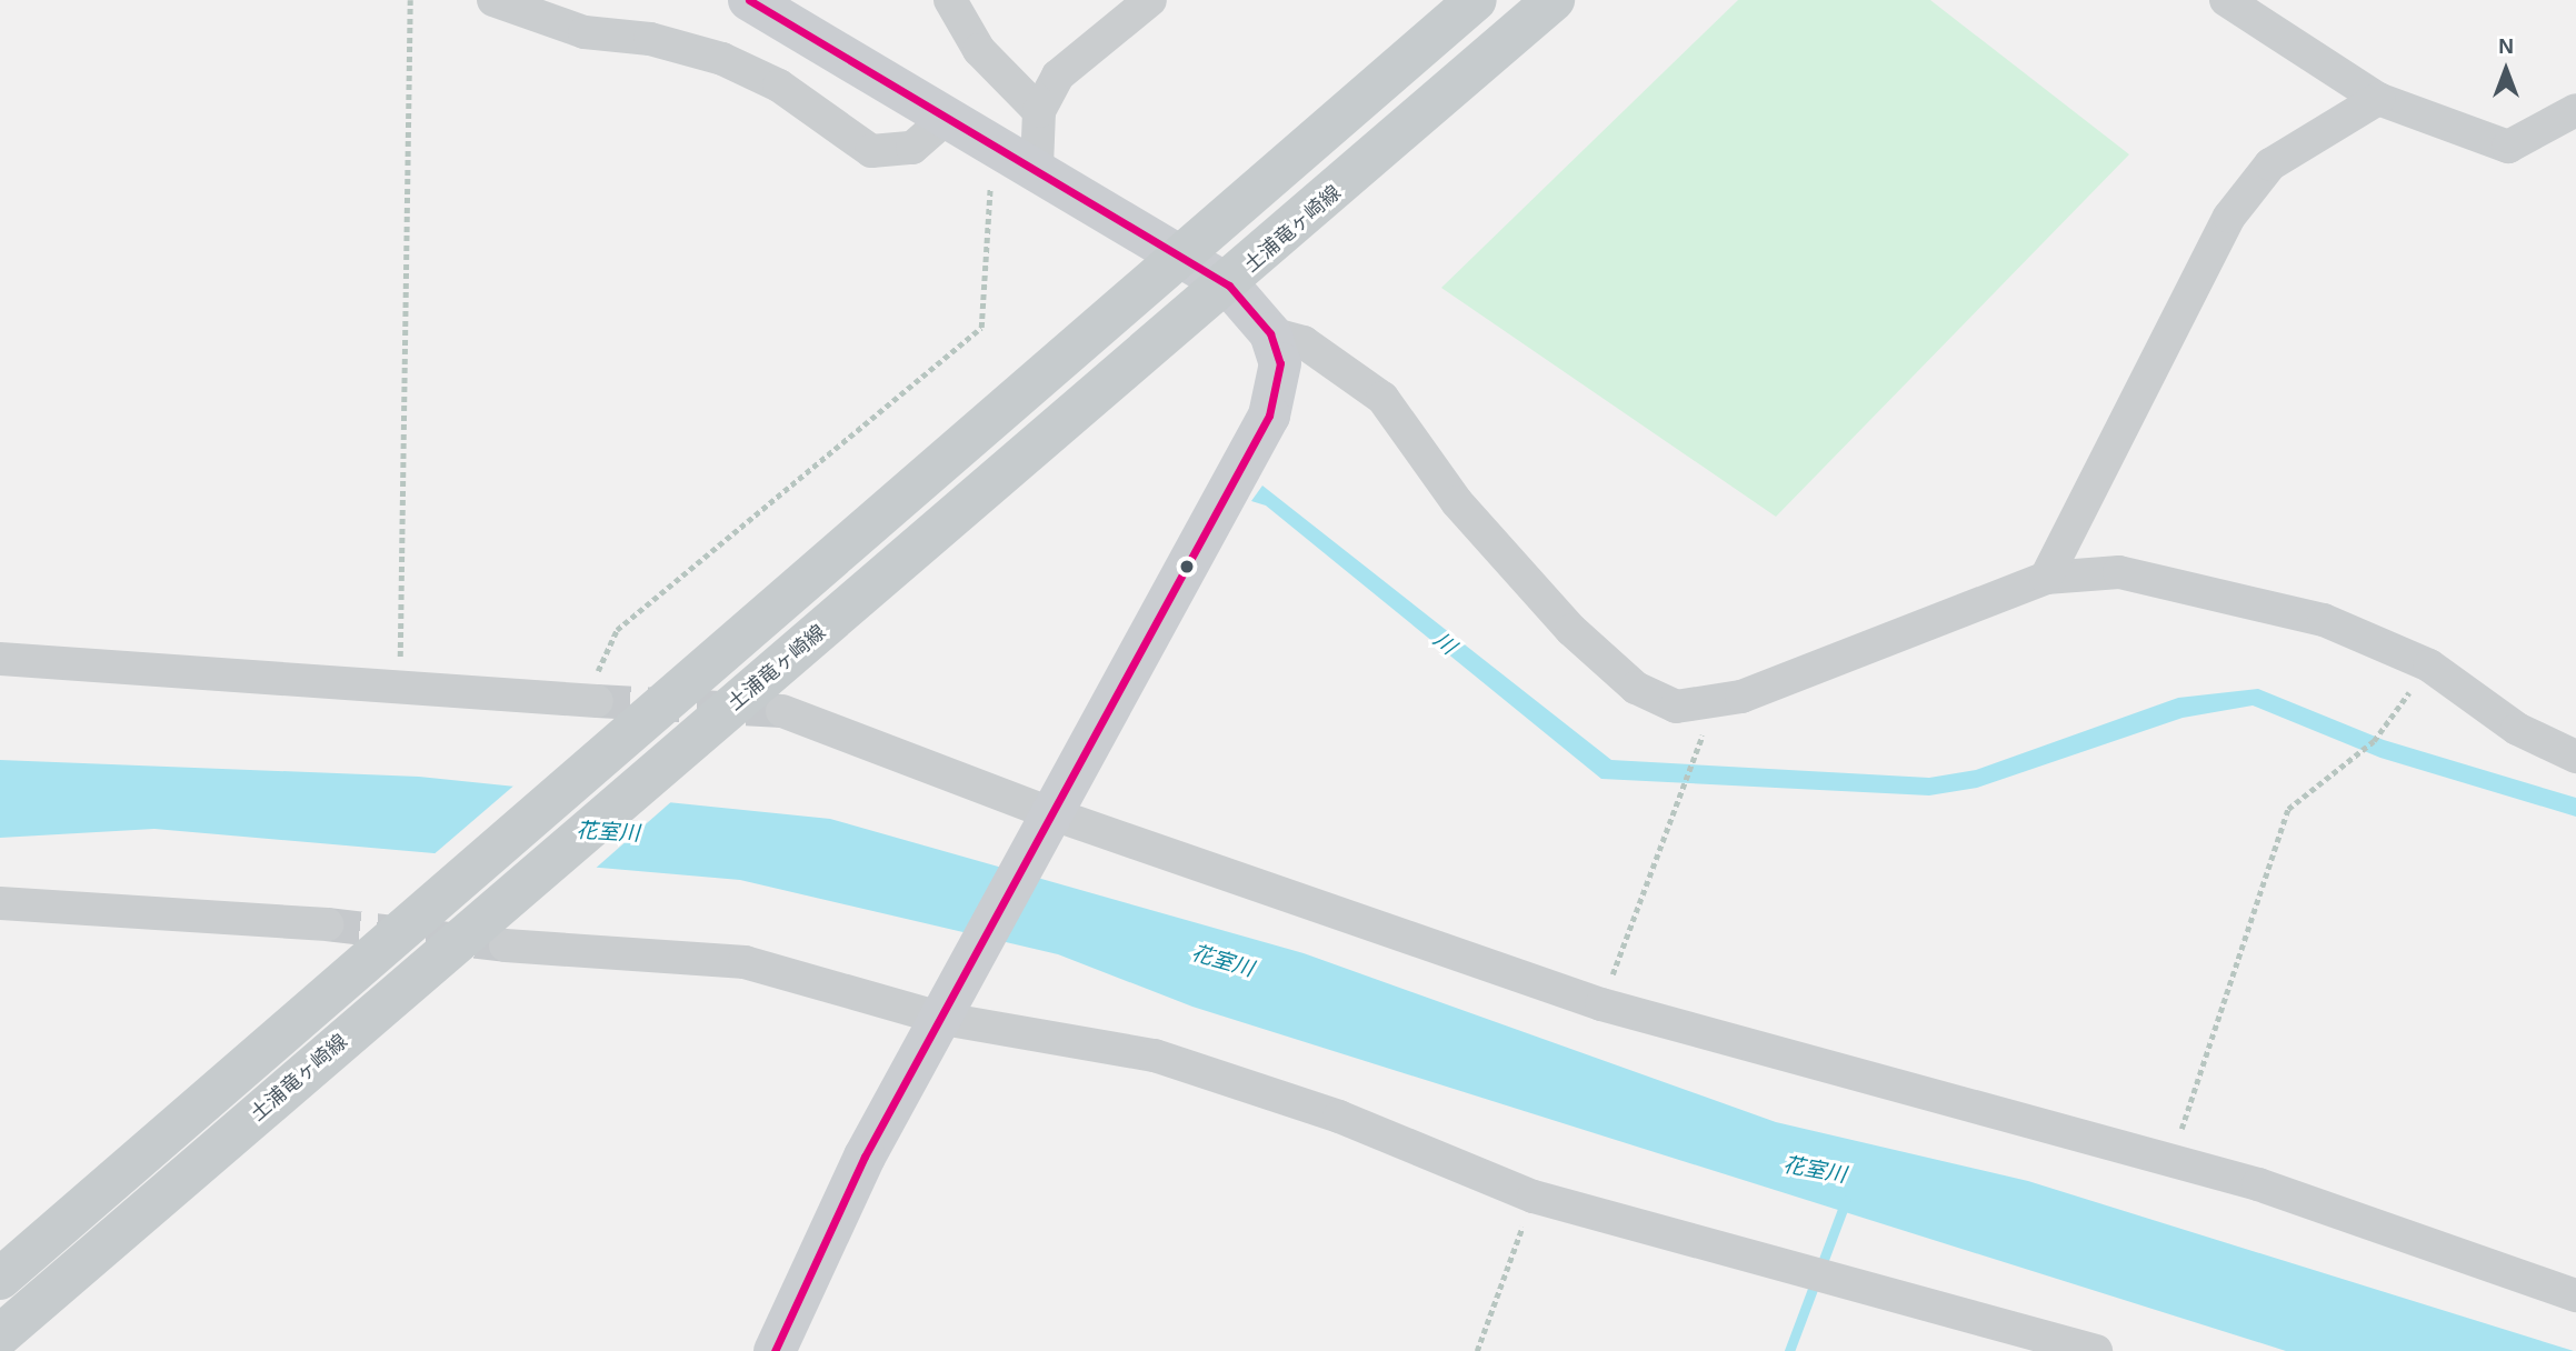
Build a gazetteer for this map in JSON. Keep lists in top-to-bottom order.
{
  "streets": {
    "main road": ["土浦竜ヶ崎線"]
  },
  "water": ["川", "花室川"],
  "north": "top"
}
